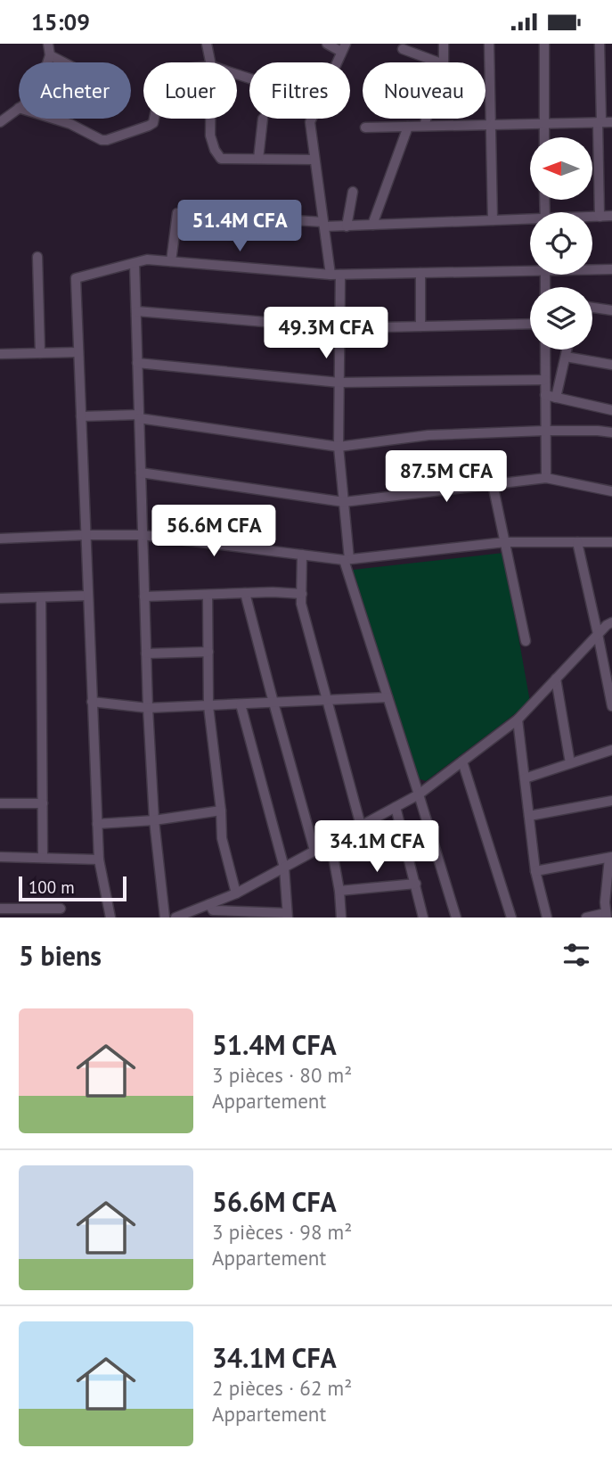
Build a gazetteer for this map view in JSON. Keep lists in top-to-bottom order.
{
  "scale_bar": "100 m",
  "north": "left",
  "page": {
    "status": "15:09",
    "chip": [
      "Acheter",
      "Louer",
      "Filtres",
      "Nouveau"
    ],
    "price": [
      "51.4M CFA",
      "49.3M CFA",
      "87.5M CFA",
      "56.6M CFA",
      "34.1M CFA"
    ],
    "scale": "100 m",
    "heading": "5 biens",
    "list": [
      {
        "name": "51.4M CFA",
        "note": "3 pièces · 80 m² · Appartement"
      },
      {
        "name": "56.6M CFA",
        "note": "3 pièces · 98 m² · Appartement"
      },
      {
        "name": "34.1M CFA",
        "note": "2 pièces · 62 m² · Appartement"
      }
    ]
  }
}
